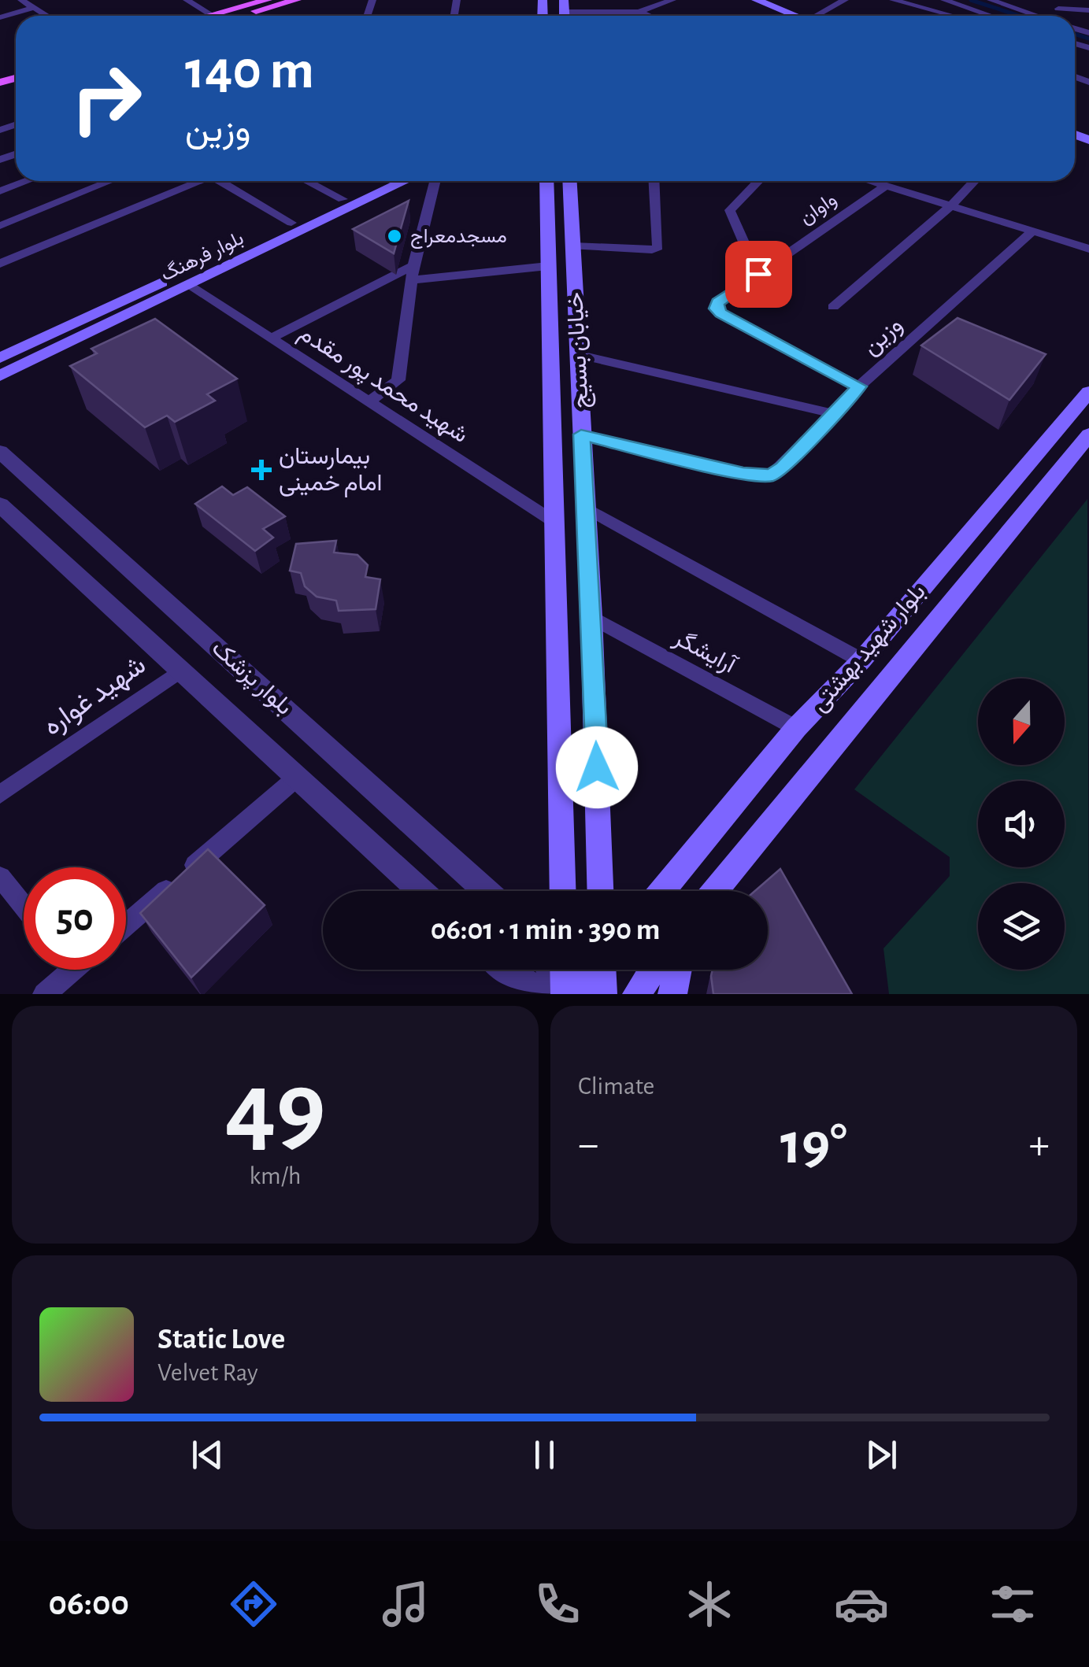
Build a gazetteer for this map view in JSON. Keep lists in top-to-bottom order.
{
  "streets": {
    "main road": ["بلوار فرهنگ", "خیابان بسیج", "بلوار شهید بهشتی"],
    "street": [
      "واوان",
      "وزین",
      "شهید محمد پور مقدم",
      "آرایشگر",
      "بلوار پزشک",
      "شهید غواره"
    ]
  },
  "crossings": [
    ["واوان", "وزین"],
    ["بلوار فرهنگ", "شهید محمد پور مقدم"],
    ["وزین", "خیابان بسیج"],
    ["خیابان بسیج", "شهید محمد پور مقدم"],
    ["خیابان بسیج", "آرایشگر"],
    ["بلوار شهید بهشتی", "آرایشگر"],
    ["بلوار پزشک", "شهید غواره"]
  ],
  "places": {
    "other": ["مسجدمعراج"],
    "health": ["بیمارستان امام خمینی"]
  },
  "north": "bottom",
  "page": {
    "turn": ["140 m", "وزین"],
    "limit": "50",
    "trip": "06:01 · 1 min · 390 m",
    "tile": [
      ["49", "km/h"],
      "Climate"
    ],
    "heat": ["−", "19°", "+"],
    "song": ["Static Love", "Velvet Ray"],
    "tabs": "06:00"
  }
}
